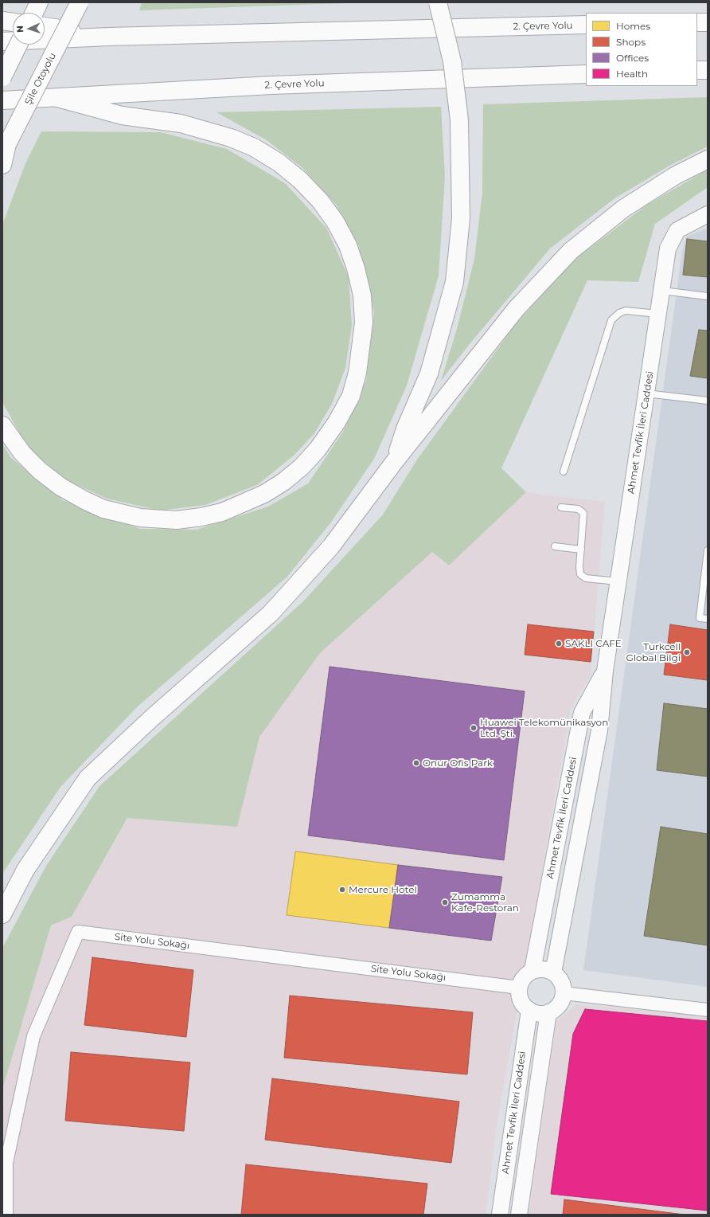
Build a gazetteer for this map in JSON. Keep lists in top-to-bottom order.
{
  "streets": {
    "highway": ["2. Çevre Yolu", "Şile Otoyolu"],
    "street": ["Ahmet Tevfik İleri Caddesi", "Site Yolu Sokağı"]
  },
  "crossings": [
    ["Ahmet Tevfik İleri Caddesi", "Site Yolu Sokağı"]
  ],
  "places": [
    "SAKLI CAFE",
    "Turkcell Global Bilgi",
    "Huawei Telekomünikasyon Ltd. Şti.",
    "Onur Ofis Park",
    "Mercure Hotel",
    "Zumamma Kafe-Restoran"
  ],
  "legend": [
    "Homes",
    "Shops",
    "Offices",
    "Health"
  ],
  "north": "left"
}
